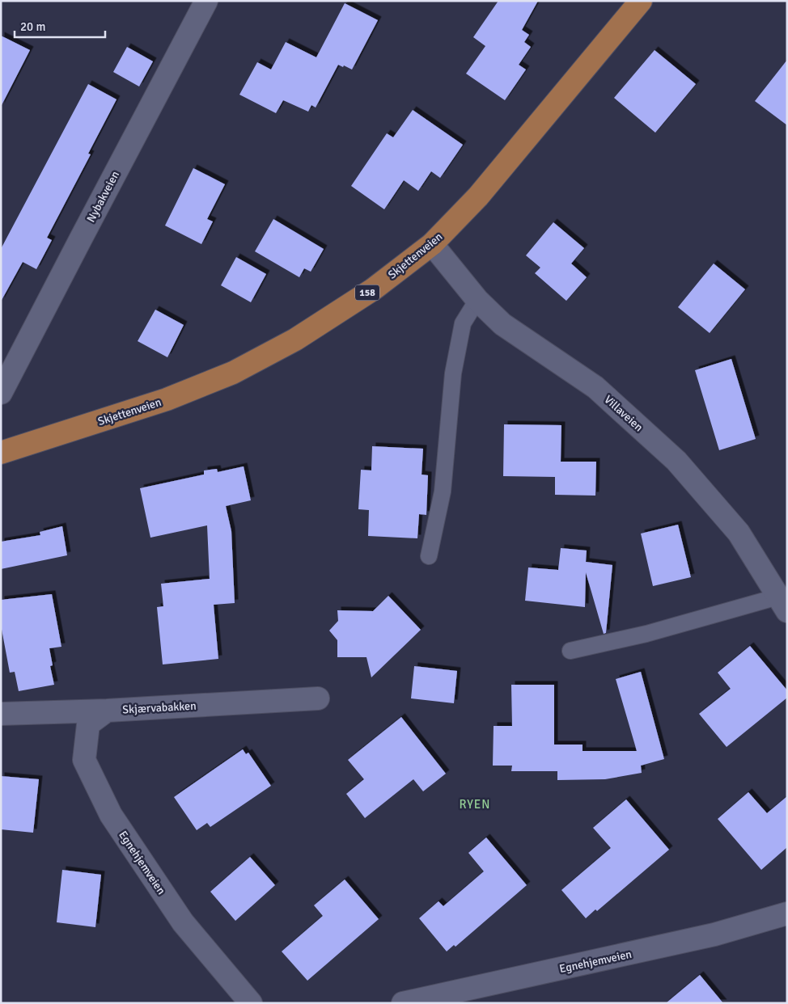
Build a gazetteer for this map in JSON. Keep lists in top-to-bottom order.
{
  "streets": {
    "main road": ["Skjettenveien", "158"],
    "street": [
      "Nybakveien",
      "Villaveien",
      "Skjærvabakken",
      "Egnehjemveien"
    ]
  },
  "crossings": [
    ["Skjettenveien", "Villaveien"],
    ["Skjærvabakken", "Egnehjemveien"]
  ],
  "districts": ["RYEN"],
  "scale_bar": "20 m"
}
